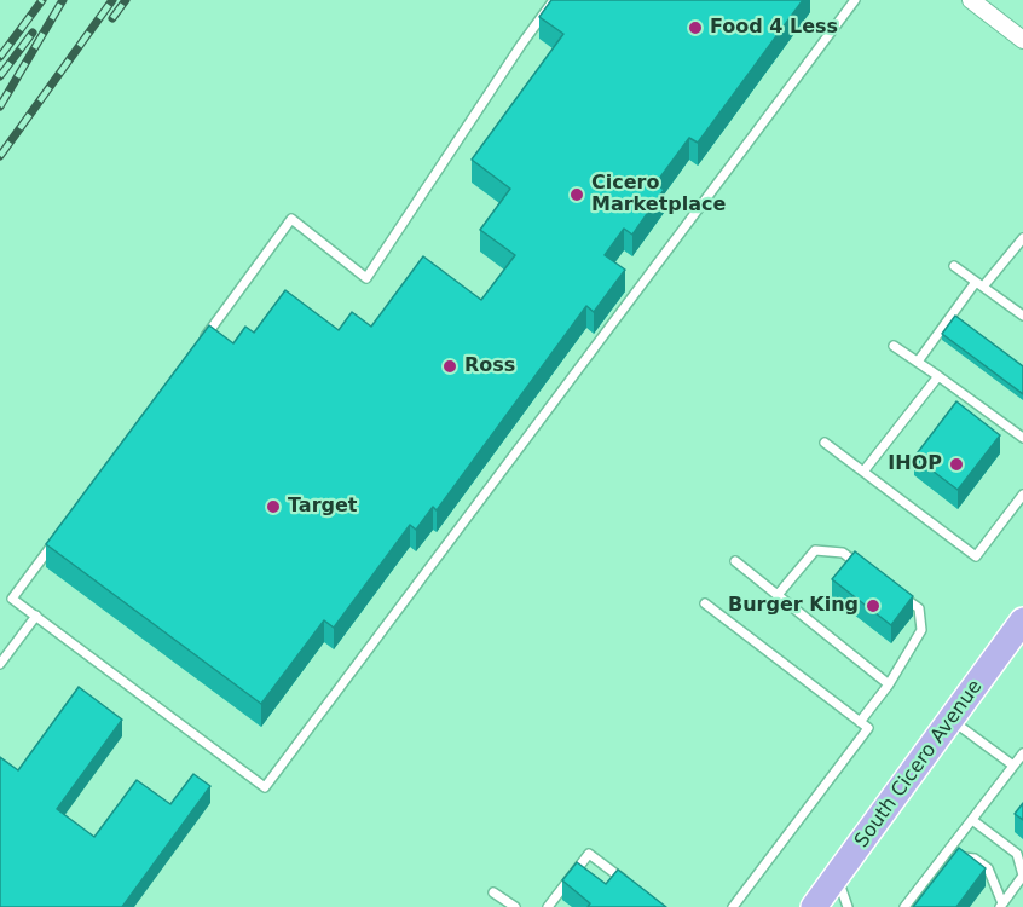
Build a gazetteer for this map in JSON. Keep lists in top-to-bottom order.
{
  "streets": {
    "main road": ["South Cicero Avenue"]
  },
  "places": [
    "Food 4 Less",
    "Cicero Marketplace",
    "Ross",
    "IHOP",
    "Target",
    "Burger King"
  ]
}
